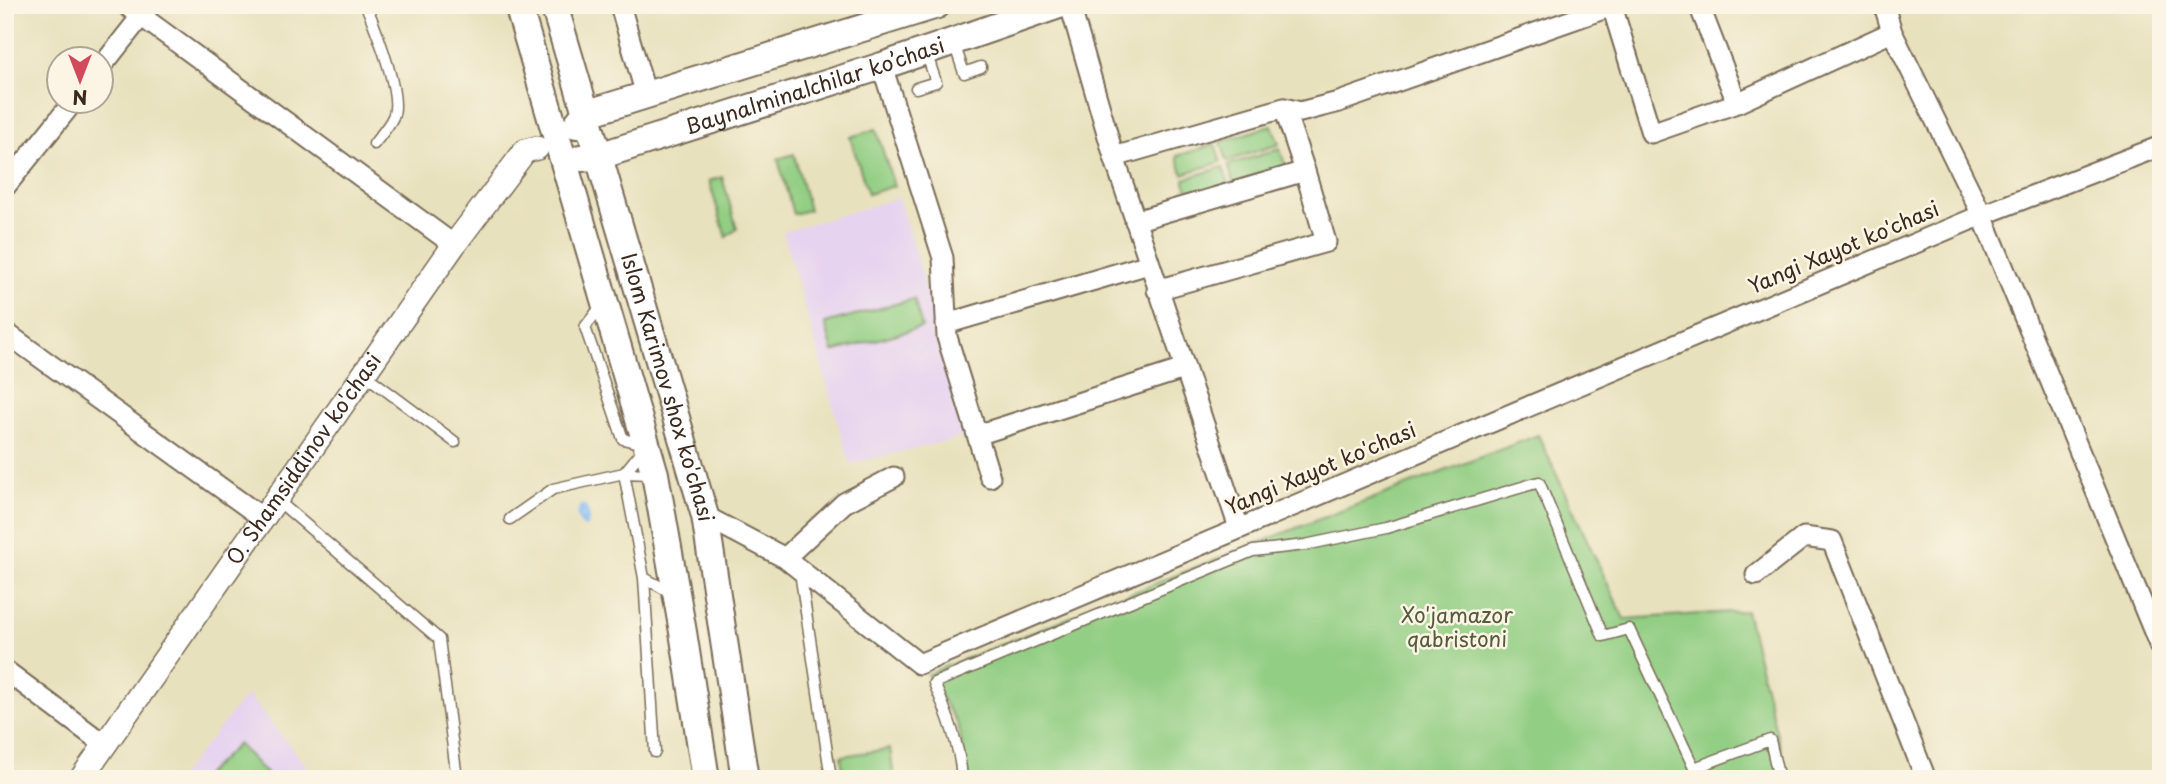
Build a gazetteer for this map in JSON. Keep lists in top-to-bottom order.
{
  "streets": {
    "main road": ["Baynalminalchilar ko’chasi", "Islom Karimov shox ko'chasi"],
    "street": ["Yangi Xayot ko'chasi", "O. Shamsiddinov ko'chasi"]
  },
  "crossings": [
    ["Baynalminalchilar ko’chasi", "Islom Karimov shox ko'chasi"],
    ["Yangi Xayot ko'chasi", "Islom Karimov shox ko'chasi"]
  ],
  "parks": ["Xo'jamazor qabristoni"],
  "north": "bottom"
}
